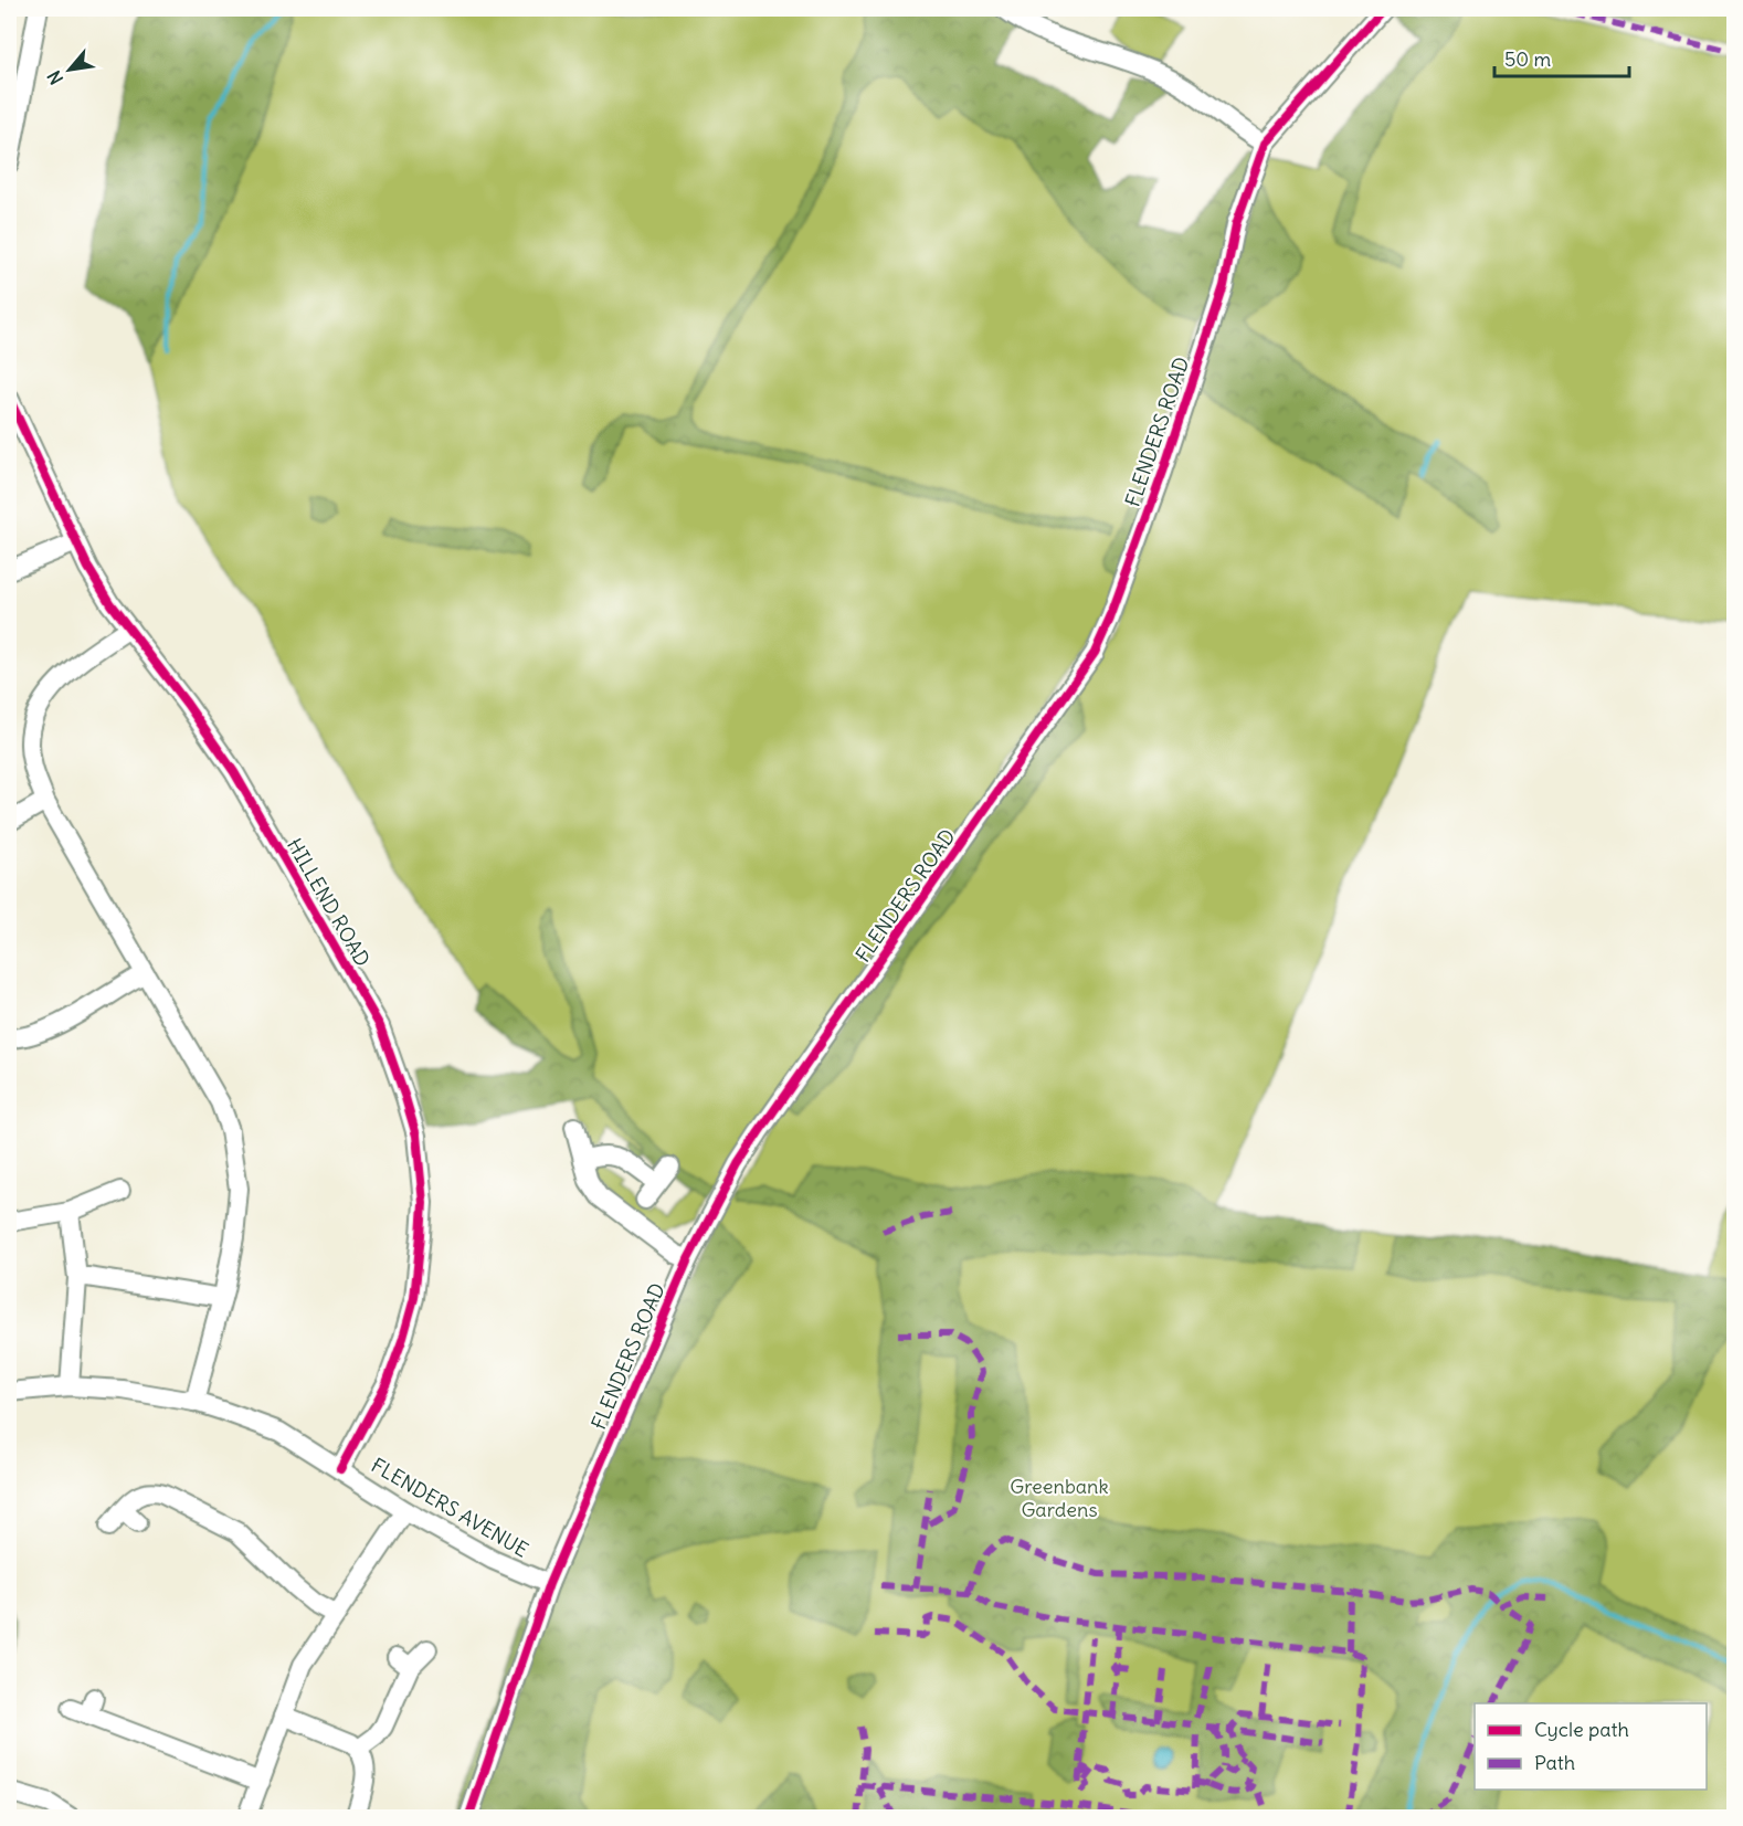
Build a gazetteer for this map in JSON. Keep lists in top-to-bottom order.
{
  "streets": {
    "street": ["FLENDERS ROAD", "HILLEND ROAD", "FLENDERS AVENUE"]
  },
  "crossings": [
    ["FLENDERS ROAD", "FLENDERS AVENUE"],
    ["HILLEND ROAD", "FLENDERS AVENUE"]
  ],
  "parks": ["Greenbank Gardens"],
  "legend": ["Cycle path", "Path"],
  "scale_bar": "50 m",
  "north": "bottom left"
}
